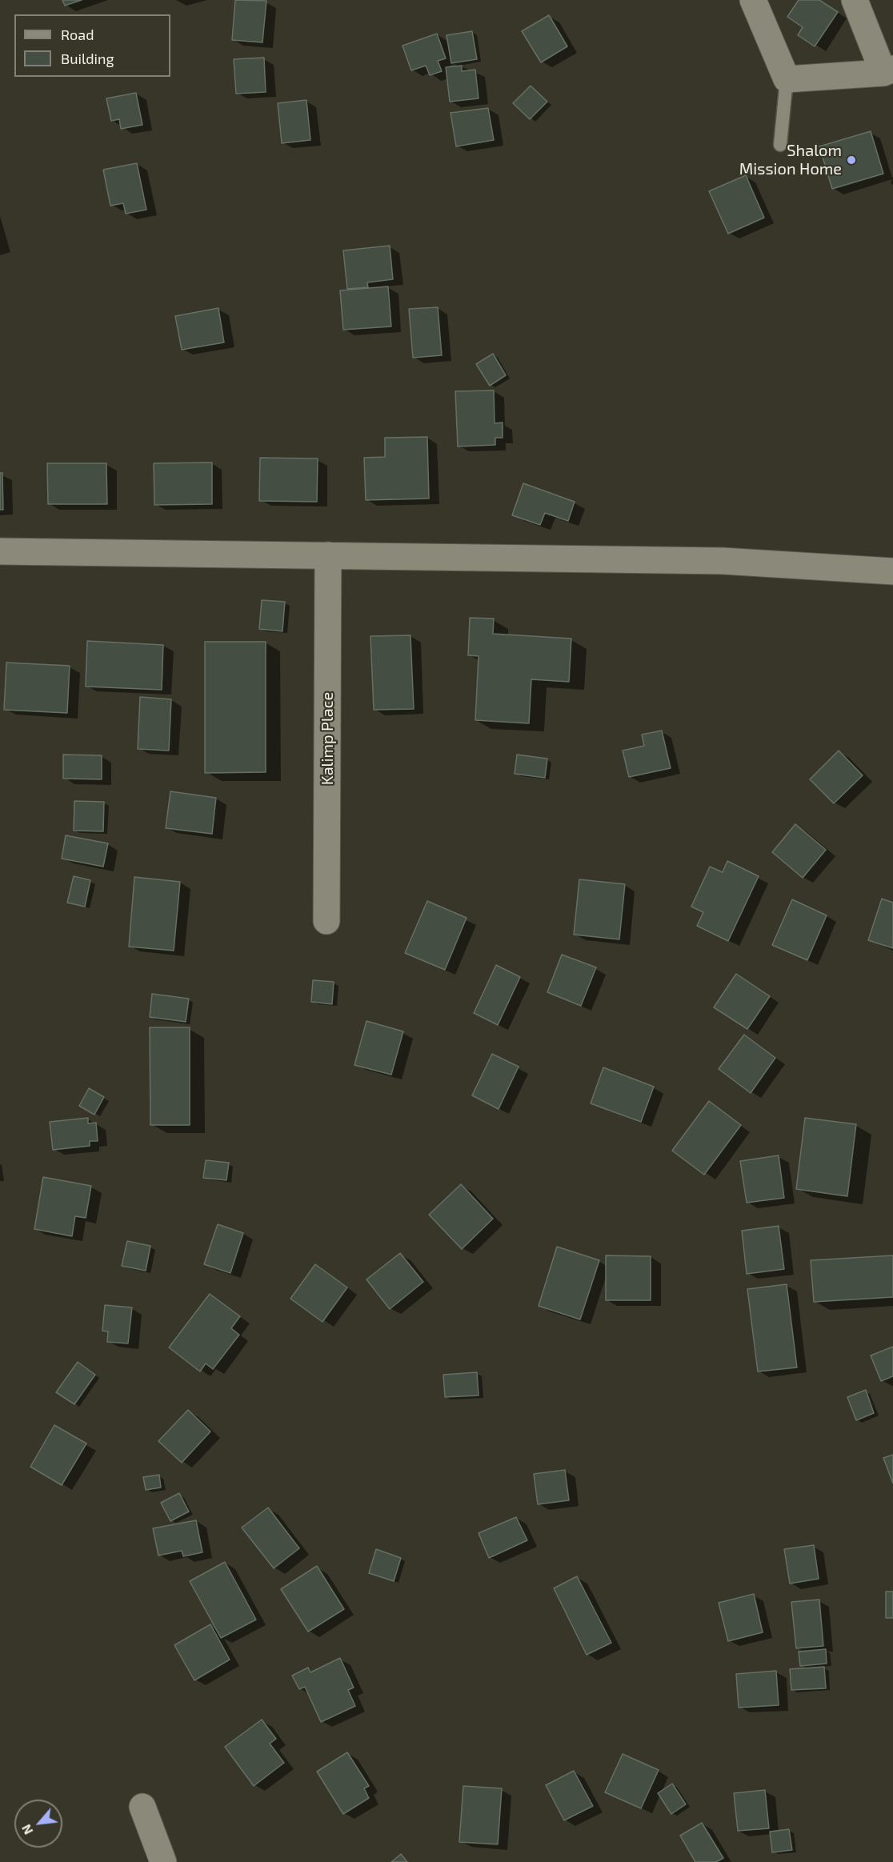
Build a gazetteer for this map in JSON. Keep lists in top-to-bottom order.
{
  "streets": {
    "street": ["Kalimp Place"]
  },
  "places": ["Shalom Mission Home"],
  "legend": ["Road", "Building"],
  "north": "bottom left"
}
